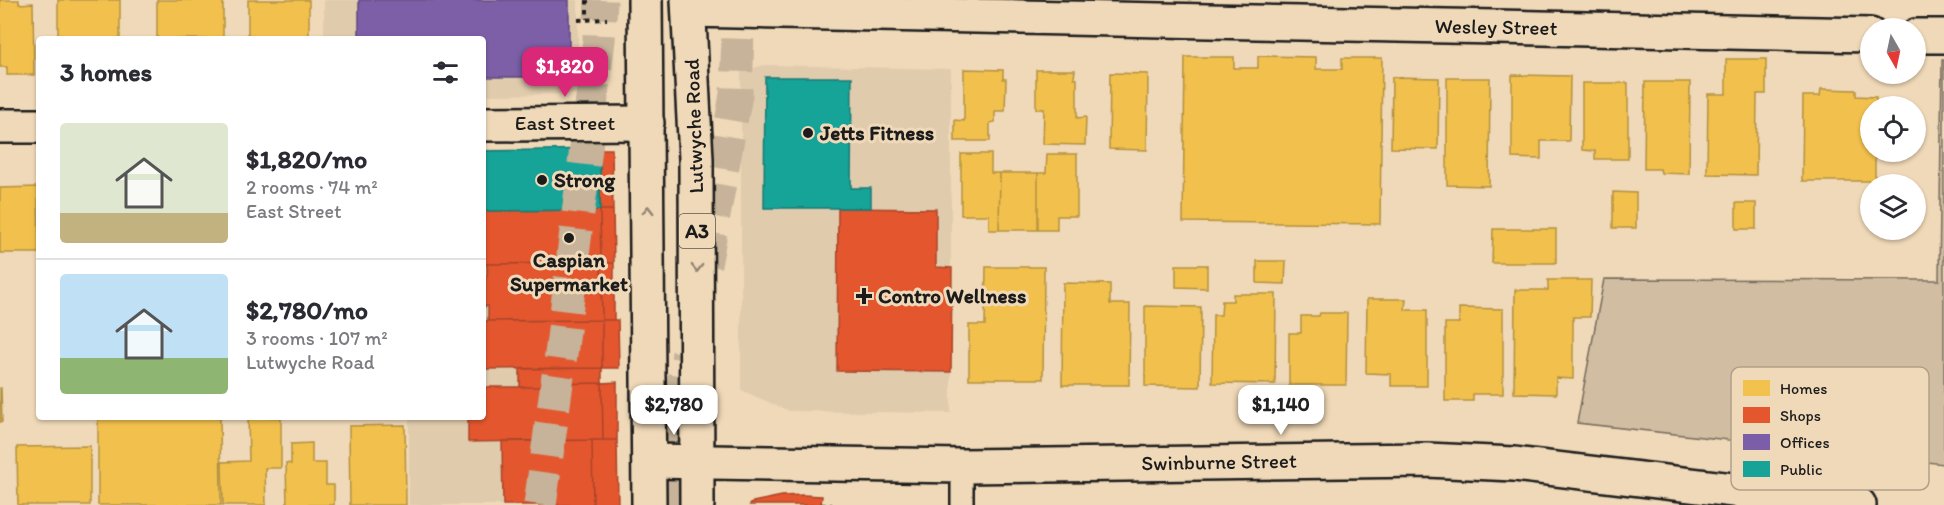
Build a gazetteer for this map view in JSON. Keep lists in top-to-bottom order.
{
  "streets": {
    "main road": [
      "Wesley Street",
      "East Street",
      "Lutwyche Road",
      "A3",
      "Swinburne Street"
    ]
  },
  "crossings": [
    ["Wesley Street", "Lutwyche Road"],
    ["East Street", "A3"],
    ["Lutwyche Road", "Swinburne Street"],
    ["A3", "Swinburne Street"]
  ],
  "places": {
    "other": ["Jetts Fitness", "Strong", "Caspian Supermarket"],
    "health": ["Contro Wellness"]
  },
  "legend": [
    "Homes",
    "Shops",
    "Offices",
    "Public"
  ],
  "north": "bottom",
  "page": {
    "heading": "3 homes",
    "price": ["$1,820", "$2,780", "$1,140"],
    "list": [
      {
        "name": "$1,820/mo",
        "note": "2 rooms · 74 m² · East Street"
      },
      {
        "name": "$2,780/mo",
        "note": "3 rooms · 107 m² · Lutwyche Road"
      }
    ]
  }
}
